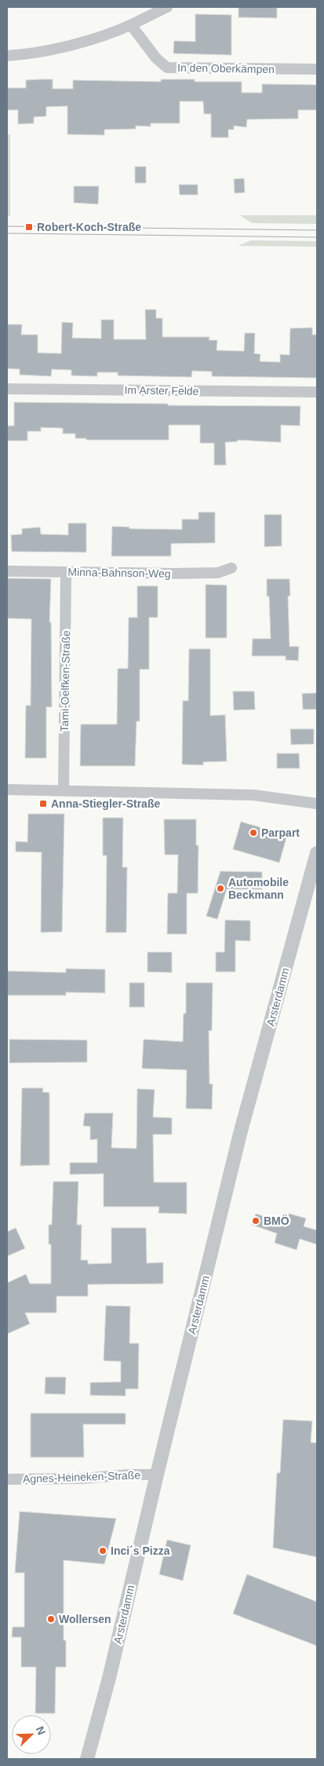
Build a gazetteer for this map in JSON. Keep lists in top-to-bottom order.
{
  "streets": {
    "street": [
      "In den Oberkämpen",
      "Im Arster Felde",
      "Minna-Bahnson-Weg",
      "Tami-Oelfken-Straße",
      "Arsterdamm",
      "Agnes-Heineken-Straße"
    ]
  },
  "crossings": [
    ["Minna-Bahnson-Weg", "Tami-Oelfken-Straße"],
    ["Arsterdamm", "Agnes-Heineken-Straße"]
  ],
  "places": {
    "transit": ["Robert-Koch-Straße", "Anna-Stiegler-Straße"],
    "other": [
      "Parpart",
      "Automobile Beckmann",
      "BMÖ",
      "Inci´s Pizza",
      "Wollersen"
    ]
  },
  "north": "top right"
}
